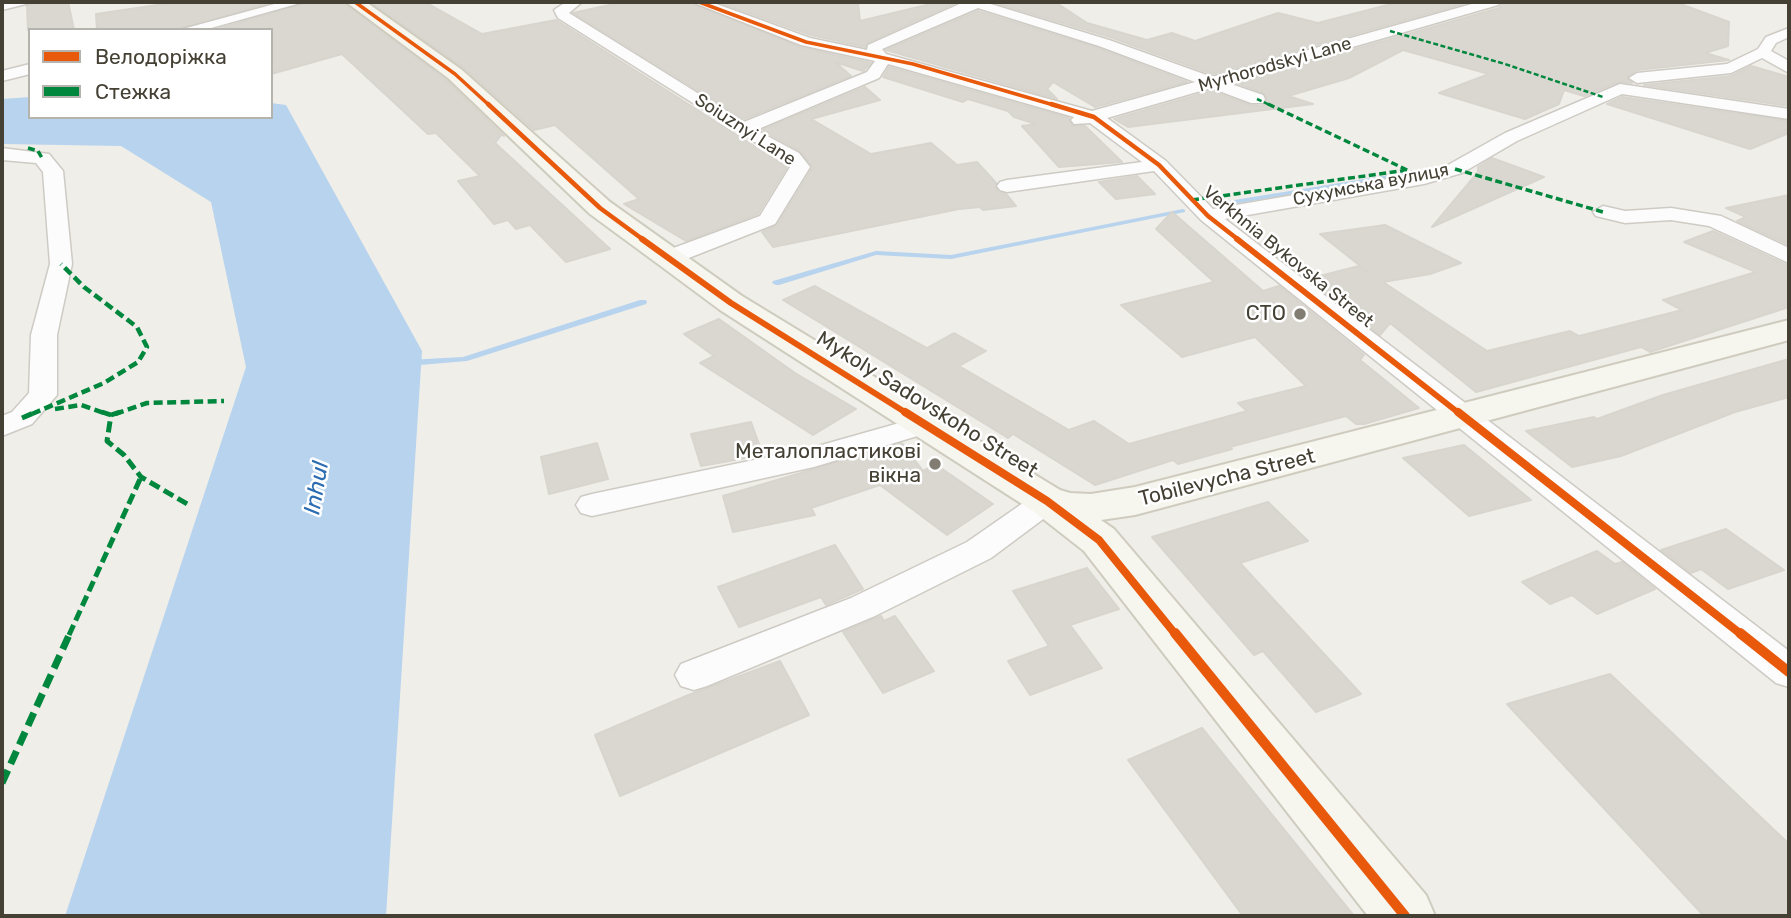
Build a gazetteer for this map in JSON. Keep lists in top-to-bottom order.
{
  "streets": {
    "street": [
      "Myrhorodskyi Lane",
      "Soiuznyi Lane",
      "Сухумська вулиця",
      "Verkhnia Bykovska Street",
      "Mykoly Sadovskoho Street",
      "Tobilevycha Street"
    ]
  },
  "crossings": [
    ["Myrhorodskyi Lane", "Verkhnia Bykovska Street"],
    ["Soiuznyi Lane", "Mykoly Sadovskoho Street"],
    ["Сухумська вулиця", "Verkhnia Bykovska Street"],
    ["Verkhnia Bykovska Street", "Tobilevycha Street"],
    ["Mykoly Sadovskoho Street", "Tobilevycha Street"]
  ],
  "water": ["Inhul"],
  "places": ["СТО", "Металопластикові вікна"],
  "legend": ["Велодоріжка", "Стежка"]
}
